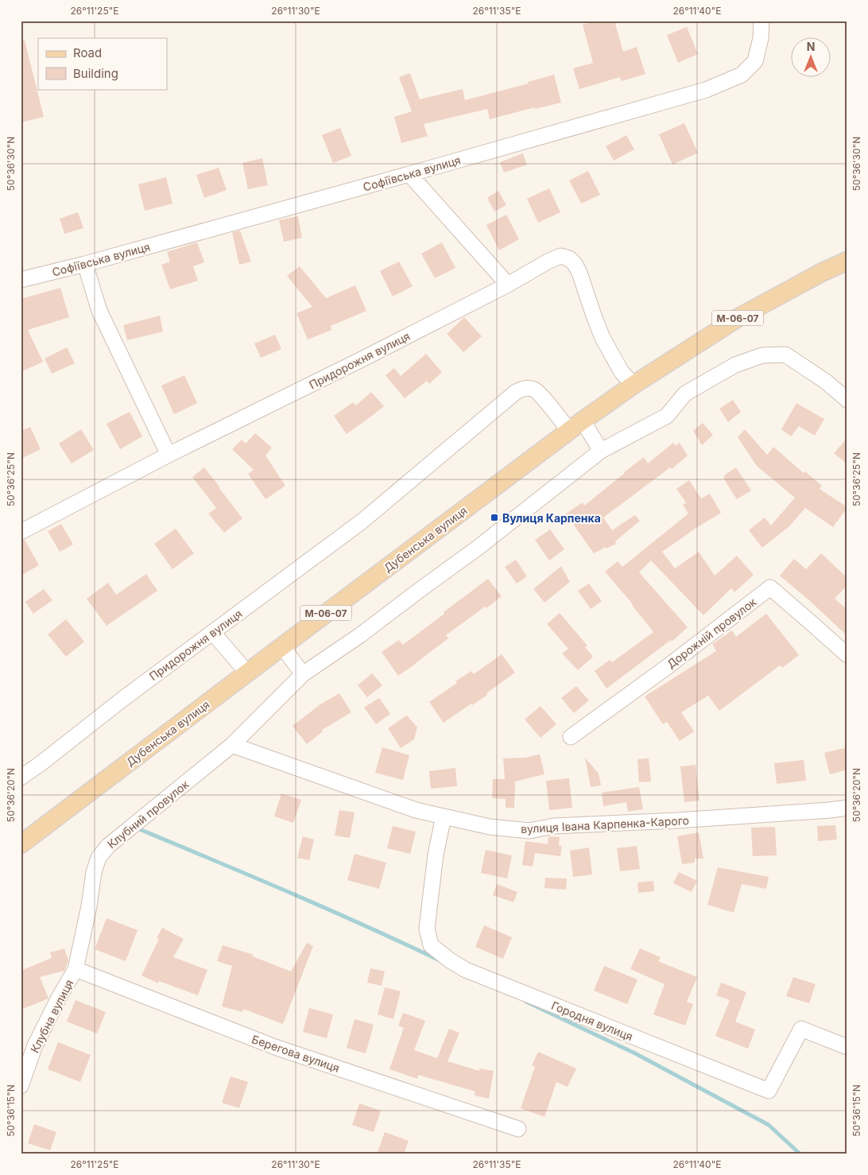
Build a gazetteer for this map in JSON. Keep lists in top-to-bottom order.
{
  "streets": {
    "main road": ["М-06-07", "Дубенська вулиця"],
    "street": [
      "Софіївська вулиця",
      "Придорожня вулиця",
      "Дорожній провулок",
      "Клубний провулок",
      "вулиця Івана Карпенка-Карого",
      "Клубна вулиця",
      "Городня вулиця",
      "Берегова вулиця"
    ]
  },
  "crossings": [
    ["Придорожня вулиця", "Дубенська вулиця"],
    ["Придорожня вулиця", "Клубний провулок"],
    ["Клубний провулок", "вулиця Івана Карпенка-Карого"],
    ["Клубний провулок", "Клубна вулиця"],
    ["Клубний провулок", "Берегова вулиця"],
    ["вулиця Івана Карпенка-Карого", "Городня вулиця"],
    ["Клубна вулиця", "Берегова вулиця"]
  ],
  "places": {
    "transit": ["Вулиця Карпенка"]
  },
  "legend": ["Road", "Building"],
  "north": "top",
  "coordinates": [
    "26°11'25\"E",
    "26°11'30\"E",
    "26°11'35\"E",
    "26°11'40\"E",
    "50°36'30\"N",
    "50°36'25\"N",
    "50°36'20\"N",
    "50°36'15\"N"
  ]
}
